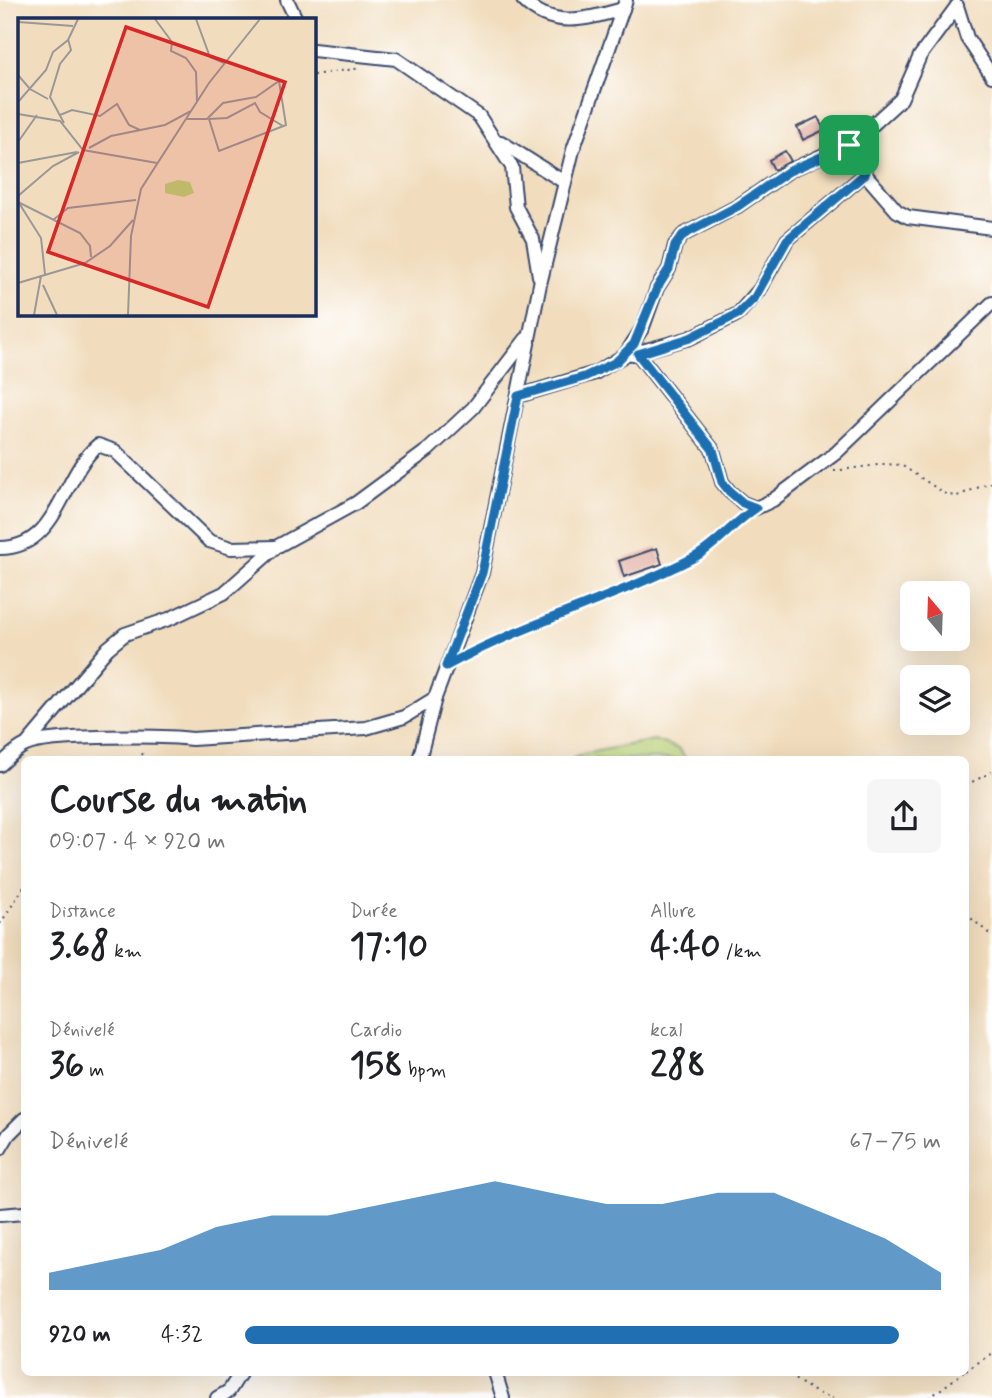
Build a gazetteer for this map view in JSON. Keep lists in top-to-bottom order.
{
  "north": "top",
  "page": {
    "heading": ["Course du matin", "09:07 · 4 × 920 m"],
    "stats": [
      ["Distance", "3.68 km"],
      ["Durée", "17:10"],
      ["Allure", "4:40 /km"],
      ["Dénivelé", "36 m"],
      ["Cardio", "158 bpm"],
      ["kcal", "288"]
    ],
    "chart": ["Dénivelé", "67–75 m"],
    "list": [
      {
        "name": "920 m",
        "note": "4:32"
      }
    ]
  }
}
